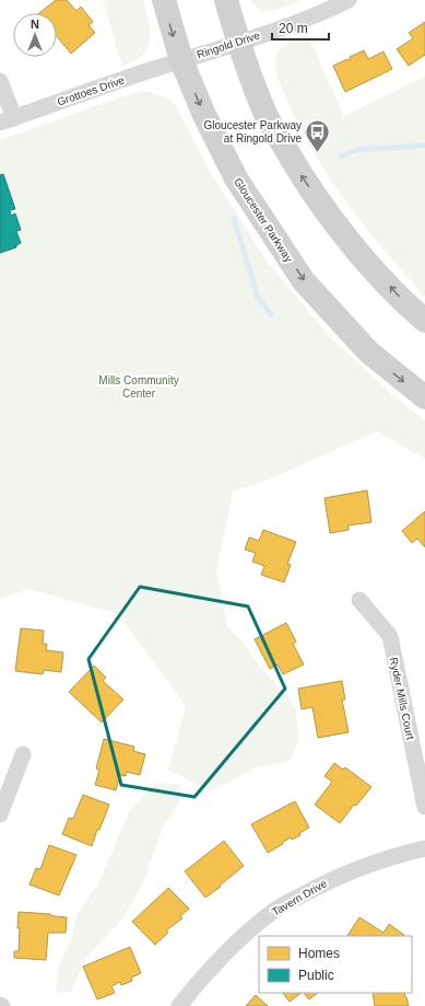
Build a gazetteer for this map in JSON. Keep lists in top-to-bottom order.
{
  "streets": {
    "main road": ["Gloucester Parkway"],
    "street": [
      "Ringold Drive",
      "Grottoes Drive",
      "Ryder Mills Court",
      "Tavern Drive"
    ]
  },
  "crossings": [
    ["Ringold Drive", "Grottoes Drive"],
    ["Ringold Drive", "Gloucester Parkway"],
    ["Grottoes Drive", "Gloucester Parkway"]
  ],
  "parks": ["Mills Community Center"],
  "places": {
    "bus stop": ["Gloucester Parkway at Ringold Drive"]
  },
  "legend": ["Homes", "Public"],
  "scale_bar": "20 m",
  "north": "top"
}
